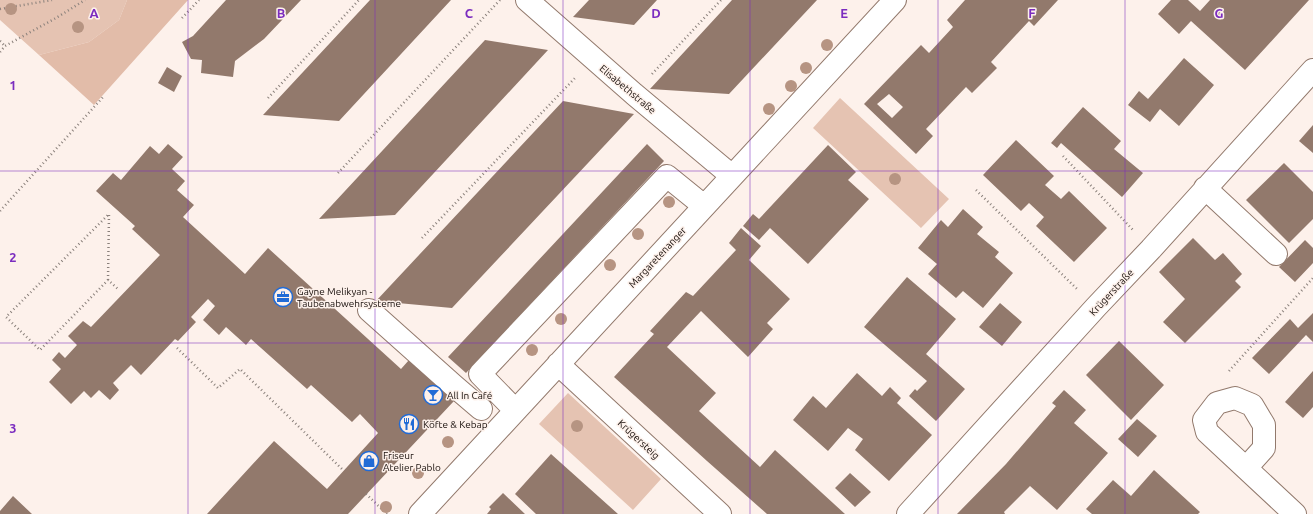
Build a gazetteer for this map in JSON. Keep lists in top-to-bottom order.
{
  "streets": {
    "street": [
      "Elisabethstraße",
      "Margaretenanger",
      "Krügerstraße",
      "Krügersteig"
    ]
  },
  "crossings": [
    ["Elisabethstraße", "Margaretenanger"],
    ["Margaretenanger", "Krügersteig"]
  ],
  "places": {
    "office": ["Gayne Melikyan - Taubenabwehrsysteme"],
    "bar": ["All In Café"],
    "restaurant": ["Köfte & Kebap"],
    "shop": ["Friseur Atelier Pablo"]
  },
  "grid": {
    "columns": [
      "A",
      "B",
      "C",
      "D",
      "E",
      "F",
      "G"
    ],
    "rows": ["1", "2", "3"]
  }
}
